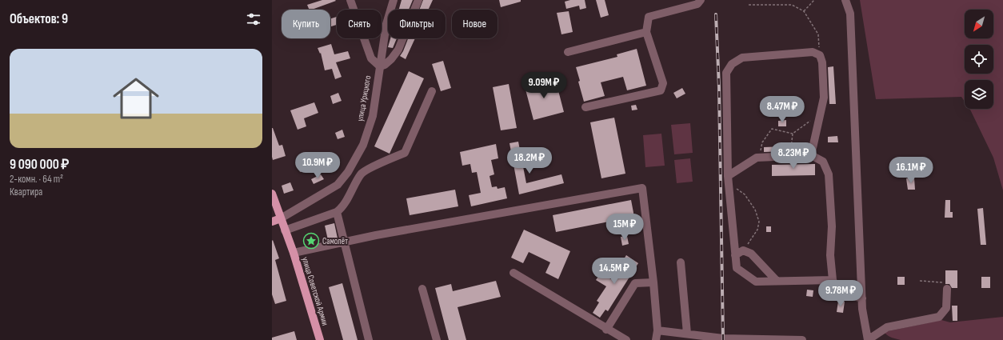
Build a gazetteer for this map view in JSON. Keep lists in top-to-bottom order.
{
  "streets": {
    "main road": ["улица Урицкого", "улица Советской Армии"]
  },
  "crossings": [
    ["улица Урицкого", "улица Советской Армии"]
  ],
  "places": {
    "place": ["Самолёт"]
  },
  "north": "bottom left",
  "page": {
    "heading": "Объектов: 9",
    "chip": [
      "Купить",
      "Снять",
      "Фильтры",
      "Новое"
    ],
    "list": [
      {
        "name": "9 090 000 ₽",
        "note": "2-комн. · 64 m² · Квартира"
      }
    ],
    "price": [
      "9.09M ₽",
      "8.47M ₽",
      "8.23M ₽",
      "18.2M ₽",
      "10.9M ₽",
      "16.1M ₽",
      "15M ₽",
      "14.5M ₽",
      "9.78M ₽"
    ]
  }
}
